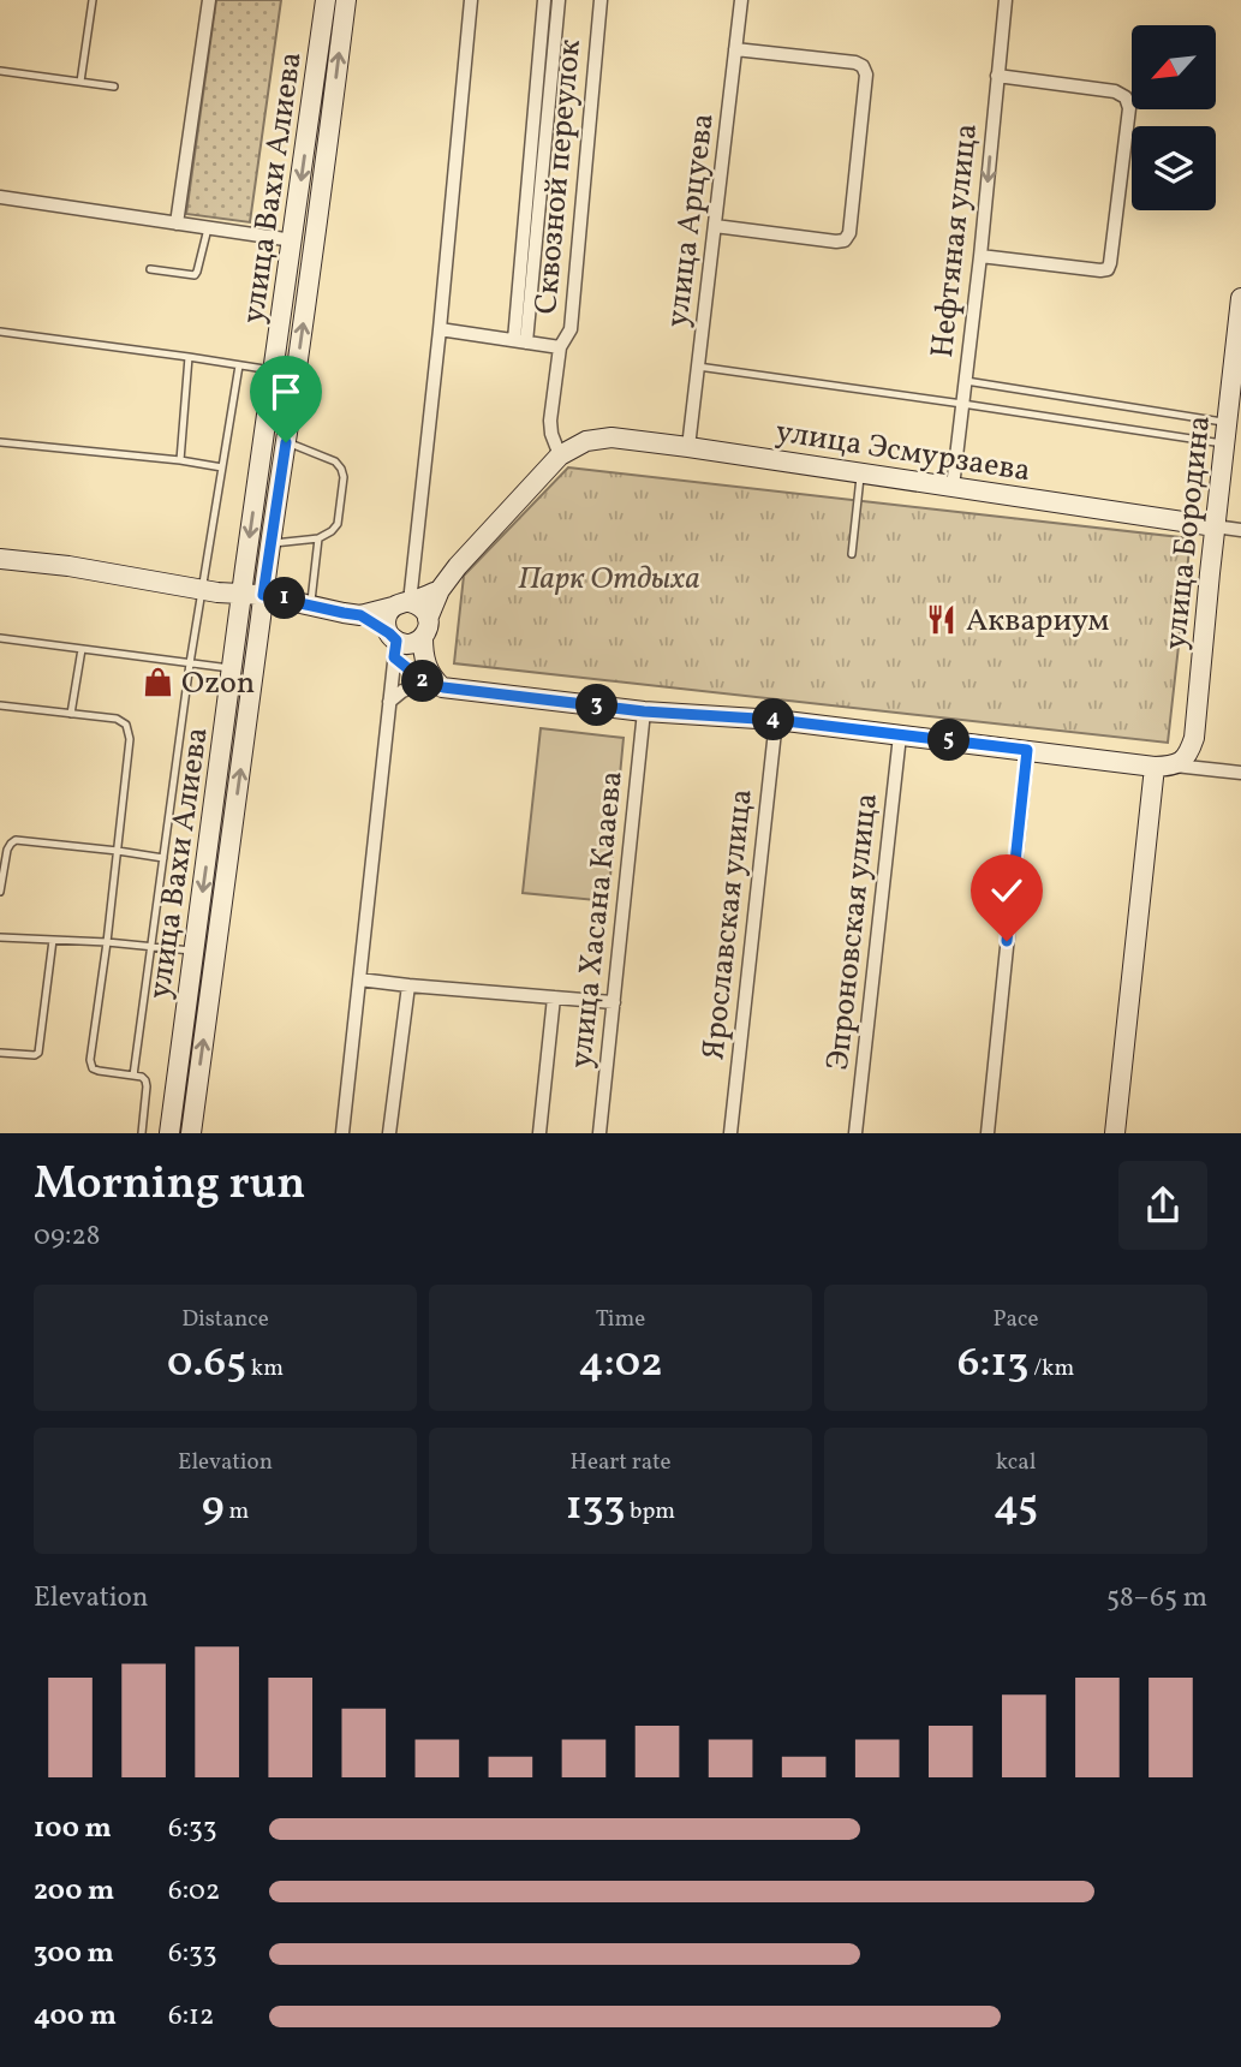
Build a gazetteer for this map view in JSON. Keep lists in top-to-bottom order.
{
  "streets": {
    "street": [
      "Сквозной переулок",
      "улица Вахи Алиева",
      "улица Арцуева",
      "Нефтяная улица",
      "улица Эсмурзаева",
      "улица Бородина",
      "улица Хасана Кааева",
      "Ярославская улица",
      "Эпроновская улица"
    ]
  },
  "crossings": [
    ["Сквозной переулок", "улица Эсмурзаева"],
    ["улица Арцуева", "улица Эсмурзаева"],
    ["Нефтяная улица", "улица Эсмурзаева"],
    ["улица Эсмурзаева", "улица Бородина"]
  ],
  "one_way": ["Нефтяная улица"],
  "parks": ["Парк Отдыха"],
  "places": {
    "restaurant": ["Аквариум"],
    "shop": ["Ozon"]
  },
  "north": "bottom left",
  "page": {
    "pins": [
      "1",
      "2",
      "3",
      "4",
      "5"
    ],
    "heading": ["Morning run", "09:28"],
    "stats": [
      ["Distance", "0.65 km"],
      ["Time", "4:02"],
      ["Pace", "6:13 /km"],
      ["Elevation", "9 m"],
      ["Heart rate", "133 bpm"],
      ["kcal", "45"]
    ],
    "chart": ["Elevation", "58–65 m"],
    "list": [
      {
        "name": "100 m",
        "note": "6:33"
      },
      {
        "name": "200 m",
        "note": "6:02"
      },
      {
        "name": "300 m",
        "note": "6:33"
      },
      {
        "name": "400 m",
        "note": "6:12"
      }
    ]
  }
}
